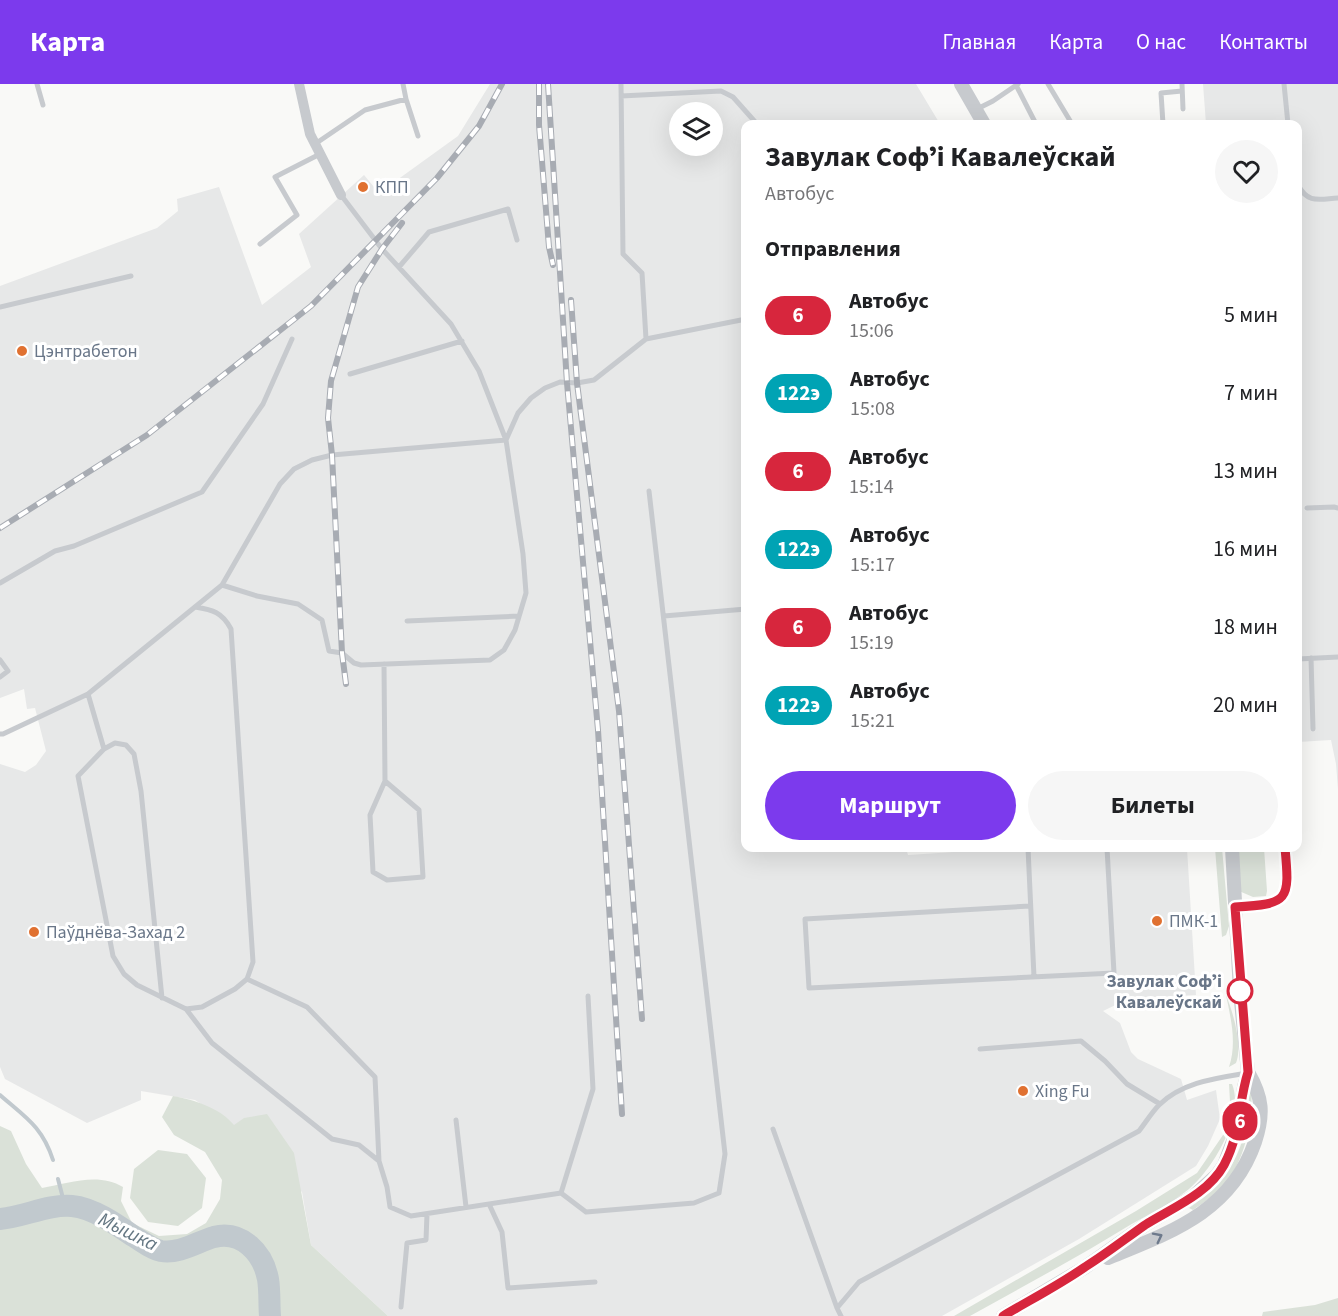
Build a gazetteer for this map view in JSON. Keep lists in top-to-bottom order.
{
  "water": ["Мышка"],
  "places": [
    "КПП",
    "Цэнтрабетон",
    "ПМК-1",
    "Паўднёва-Захад 2",
    "Завулак Софʼі Кавалеўскай",
    "Xing Fu"
  ],
  "lines": ["bus line 6"],
  "page": {
    "header": "Карта",
    "nav": [
      "Главная",
      "Карта",
      "О нас",
      "Контакты"
    ],
    "on_map": "6",
    "heading": [
      ["Завулак Софʼі Кавалеўскай", "Автобус"],
      "Отправления"
    ],
    "list": [
      {
        "mark": "6",
        "name": "Автобус",
        "note": "15:06",
        "value": "5 мин"
      },
      {
        "mark": "122э",
        "name": "Автобус",
        "note": "15:08",
        "value": "7 мин"
      },
      {
        "mark": "6",
        "name": "Автобус",
        "note": "15:14",
        "value": "13 мин"
      },
      {
        "mark": "122э",
        "name": "Автобус",
        "note": "15:17",
        "value": "16 мин"
      },
      {
        "mark": "6",
        "name": "Автобус",
        "note": "15:19",
        "value": "18 мин"
      },
      {
        "mark": "122э",
        "name": "Автобус",
        "note": "15:21",
        "value": "20 мин"
      }
    ],
    "buttons": ["Маршрут", "Билеты"]
  }
}
